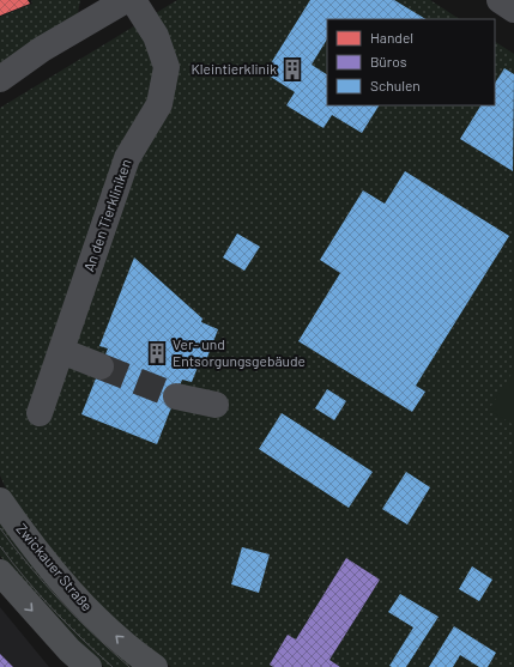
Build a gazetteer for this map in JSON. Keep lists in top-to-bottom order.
{
  "streets": {
    "main road": ["Zwickauer Straße"],
    "street": ["An den Tierkliniken"]
  },
  "places": {
    "building": ["Kleintierklinik", "Ver- und Entsorgungsgebäude"]
  },
  "legend": ["Handel", "Büros", "Schulen"]
}
